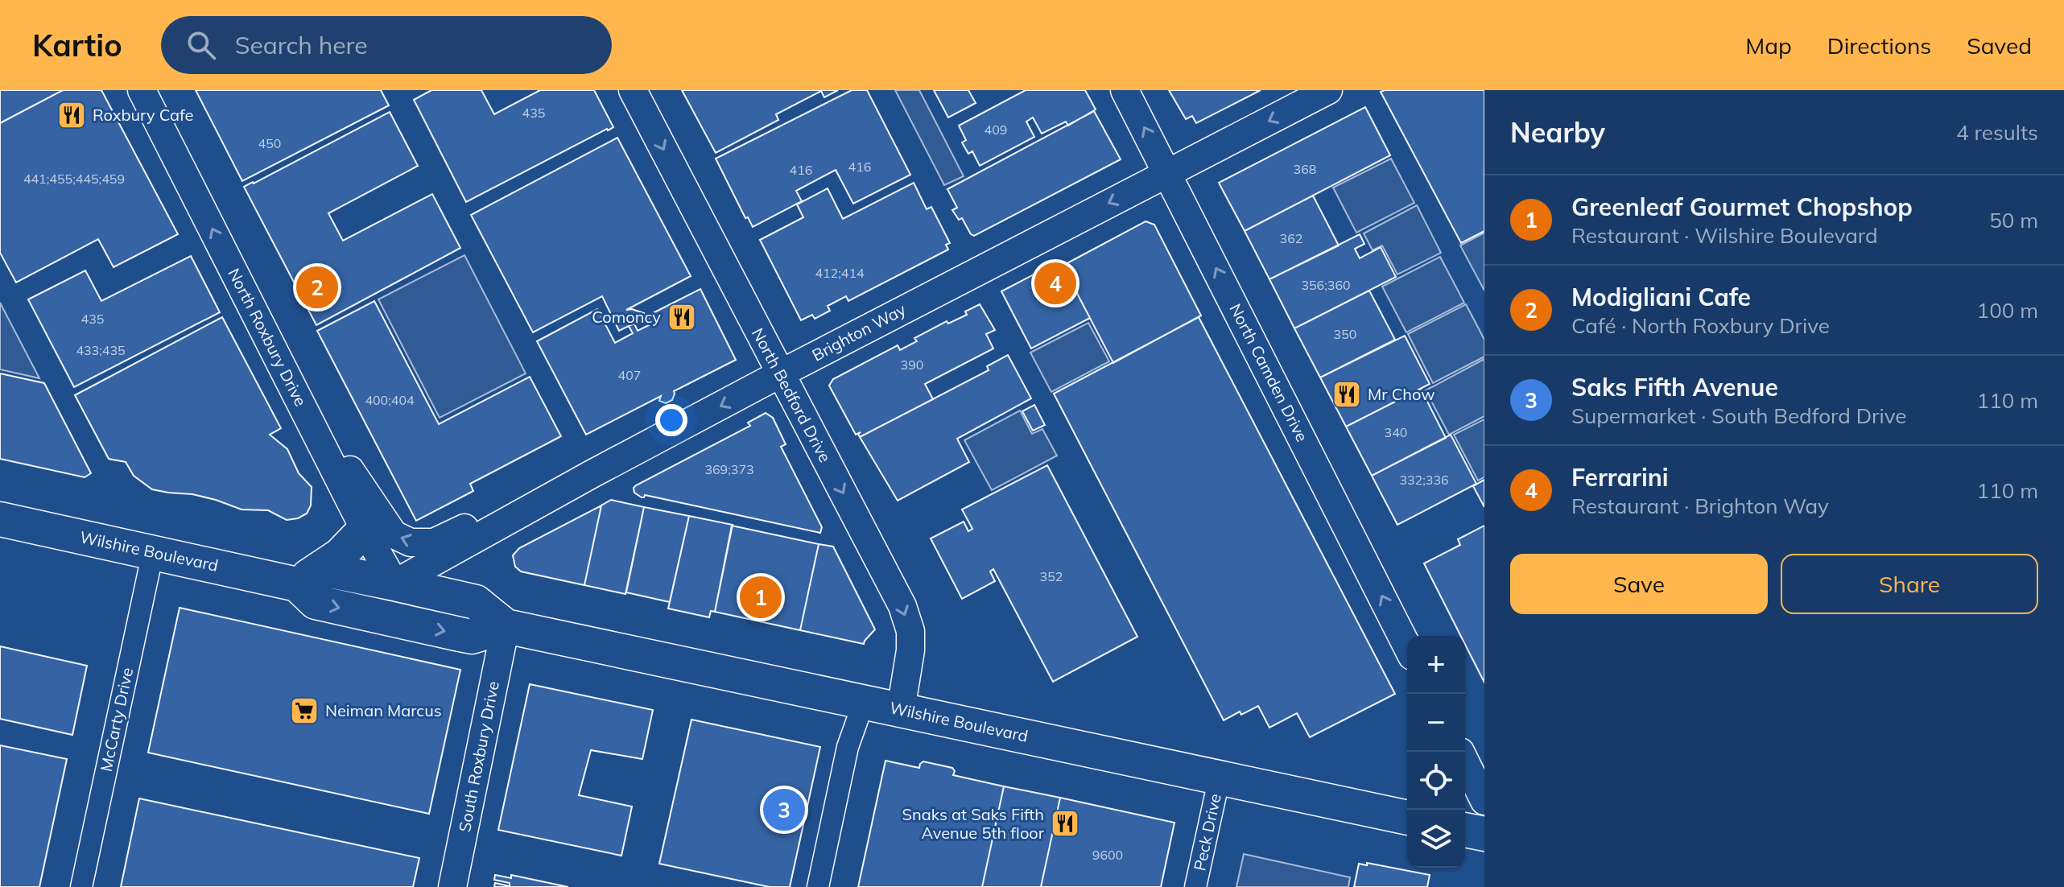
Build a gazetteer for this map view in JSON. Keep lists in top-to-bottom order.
{
  "streets": {
    "main road": ["Wilshire Boulevard"],
    "street": [
      "Brighton Way",
      "North Roxbury Drive",
      "North Camden Drive",
      "North Bedford Drive",
      "McCarty Drive",
      "South Roxbury Drive",
      "Peck Drive"
    ]
  },
  "crossings": [
    ["Brighton Way", "North Roxbury Drive"],
    ["Brighton Way", "North Camden Drive"],
    ["Brighton Way", "North Bedford Drive"],
    ["Brighton Way", "Wilshire Boulevard"],
    ["North Roxbury Drive", "Wilshire Boulevard"],
    ["North Bedford Drive", "Wilshire Boulevard"],
    ["Wilshire Boulevard", "McCarty Drive"],
    ["Wilshire Boulevard", "South Roxbury Drive"],
    ["Wilshire Boulevard", "Peck Drive"]
  ],
  "one_way": [
    "Brighton Way",
    "North Roxbury Drive",
    "North Camden Drive",
    "North Bedford Drive"
  ],
  "places": {
    "restaurant": [
      "Roxbury Cafe",
      "Comoncy",
      "Mr Chow",
      "Snaks at Saks Fifth Avenue 5th floor"
    ],
    "supermarket": ["Neiman Marcus"]
  },
  "house_numbers": [
    "435",
    "409",
    "450",
    "416",
    "368",
    "416",
    "441;455;445;459",
    "362",
    "412;414",
    "356;360",
    "435",
    "350",
    "433;435",
    "390",
    "407",
    "400;404",
    "340",
    "369;373",
    "332;336",
    "352",
    "9600"
  ],
  "page": {
    "header": "Kartio",
    "search": "Search here",
    "nav": ["Map", "Directions", "Saved"],
    "heading": ["Nearby", "4 results"],
    "list": [
      {
        "mark": "1",
        "name": "Greenleaf Gourmet Chopshop",
        "note": "Restaurant · Wilshire Boulevard",
        "value": "50 m"
      },
      {
        "mark": "2",
        "name": "Modigliani Cafe",
        "note": "Café · North Roxbury Drive",
        "value": "100 m"
      },
      {
        "mark": "3",
        "name": "Saks Fifth Avenue",
        "note": "Supermarket · South Bedford Drive",
        "value": "110 m"
      },
      {
        "mark": "4",
        "name": "Ferrarini",
        "note": "Restaurant · Brighton Way",
        "value": "110 m"
      }
    ],
    "pins": [
      "4",
      "2",
      "1",
      "3"
    ],
    "buttons": ["Save", "Share"],
    "map_buttons": ["+", "−"]
  }
}
